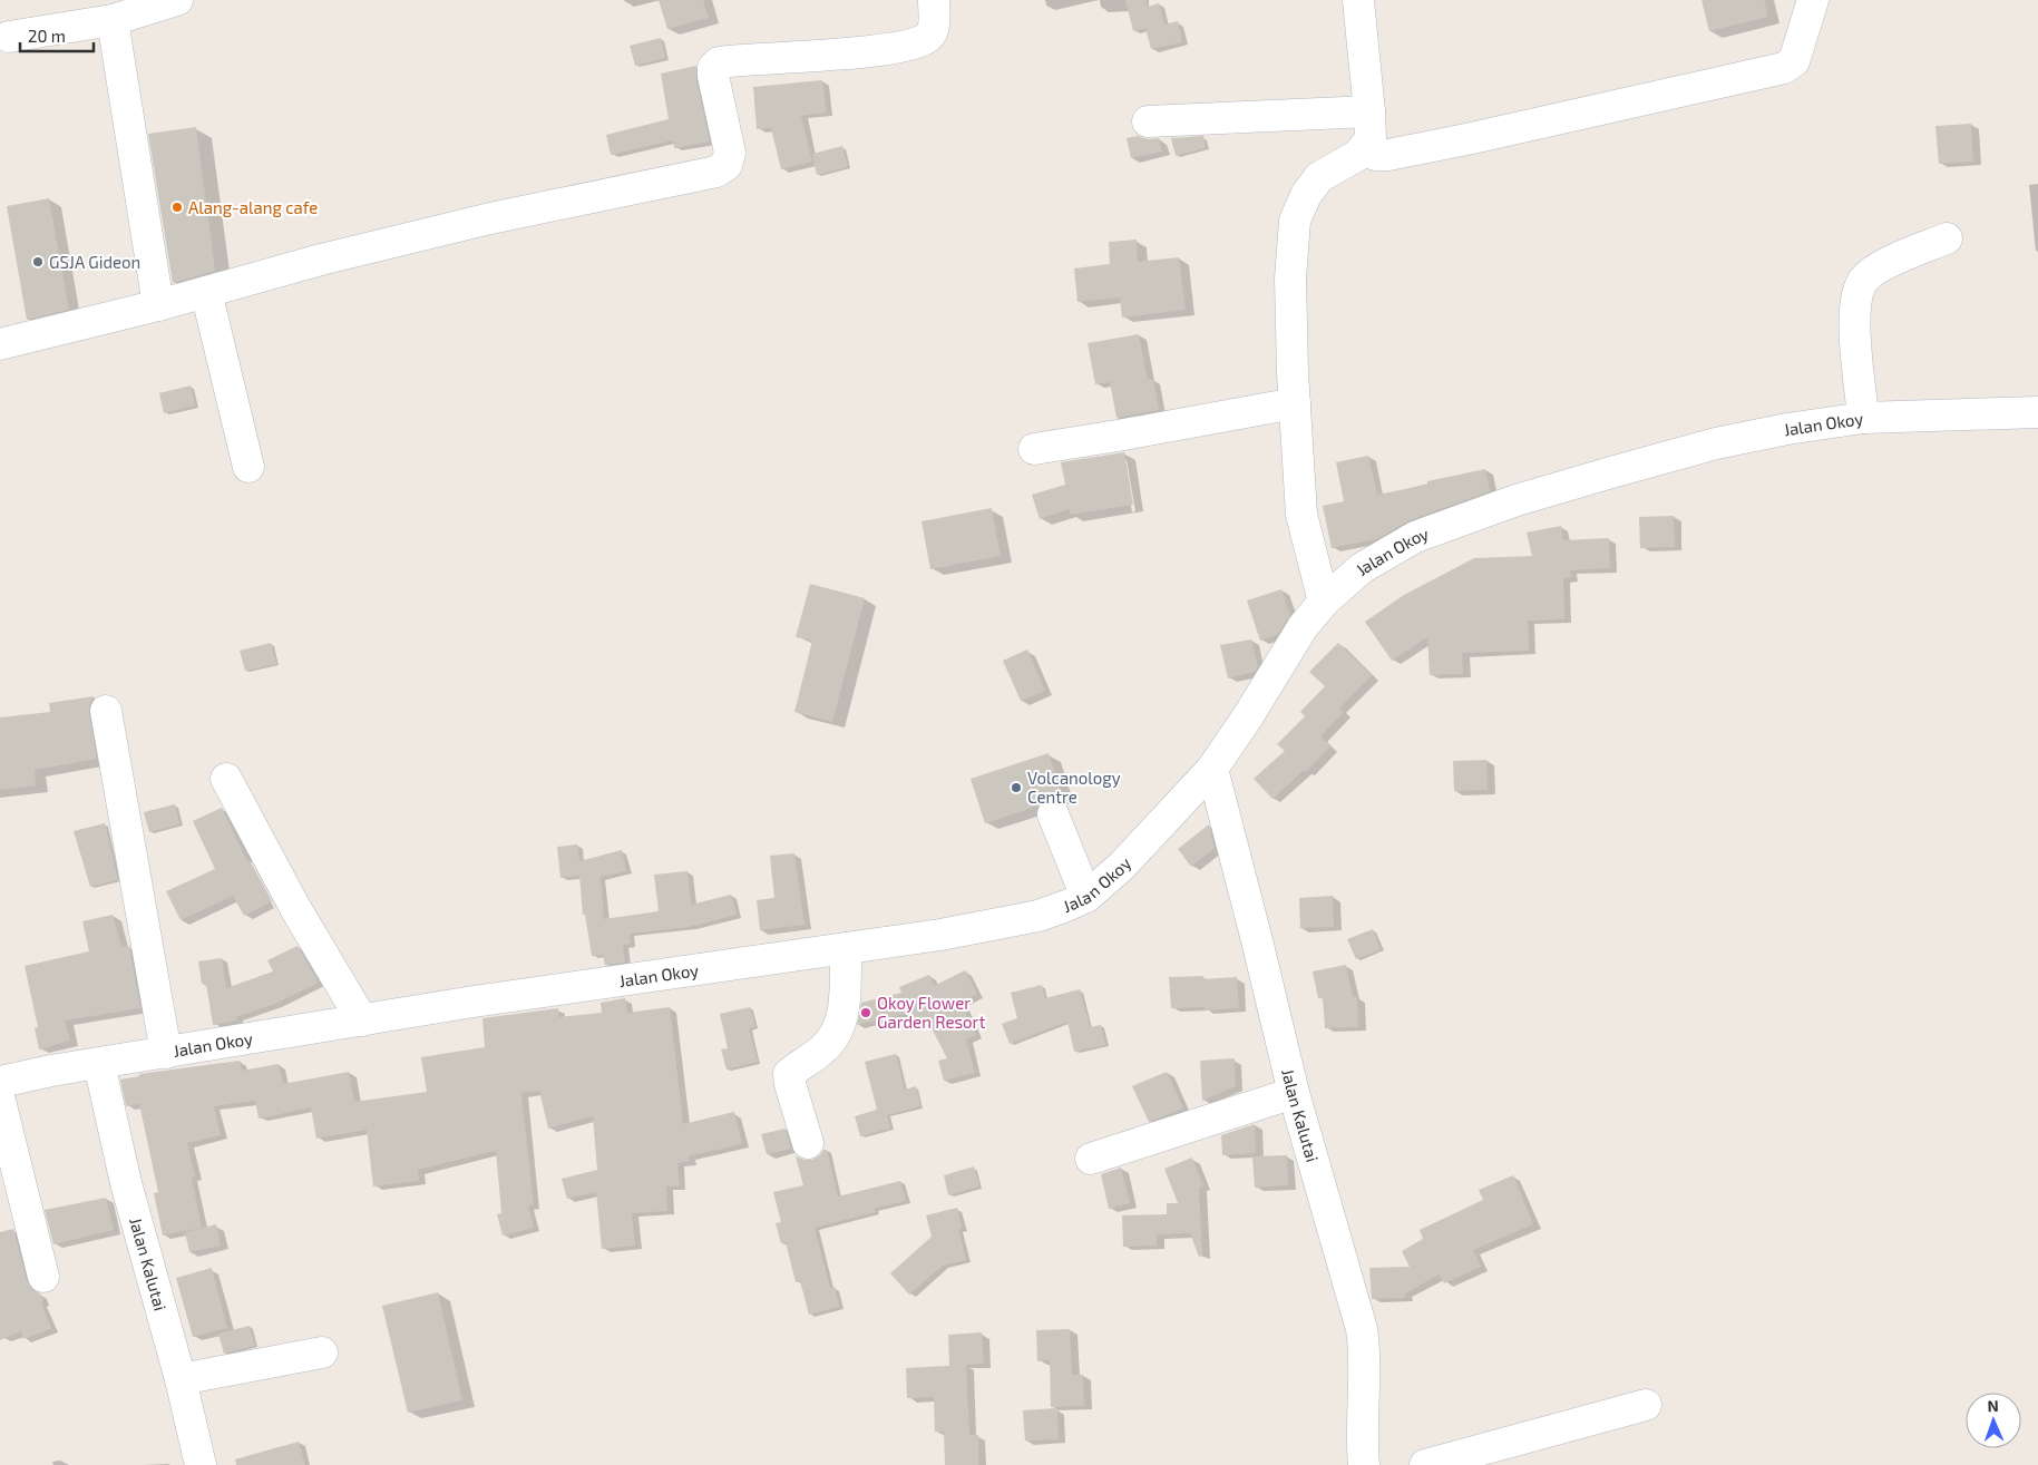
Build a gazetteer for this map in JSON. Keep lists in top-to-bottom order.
{
  "streets": {
    "street": ["Jalan Okoy", "Jalan Kalutai"]
  },
  "crossings": [
    ["Jalan Okoy", "Jalan Kalutai"]
  ],
  "places": [
    "Alang-alang cafe",
    "GSJA Gideon",
    "Volcanology Centre",
    "Okoy Flower Garden Resort"
  ],
  "scale_bar": "20 m",
  "north": "top"
}
